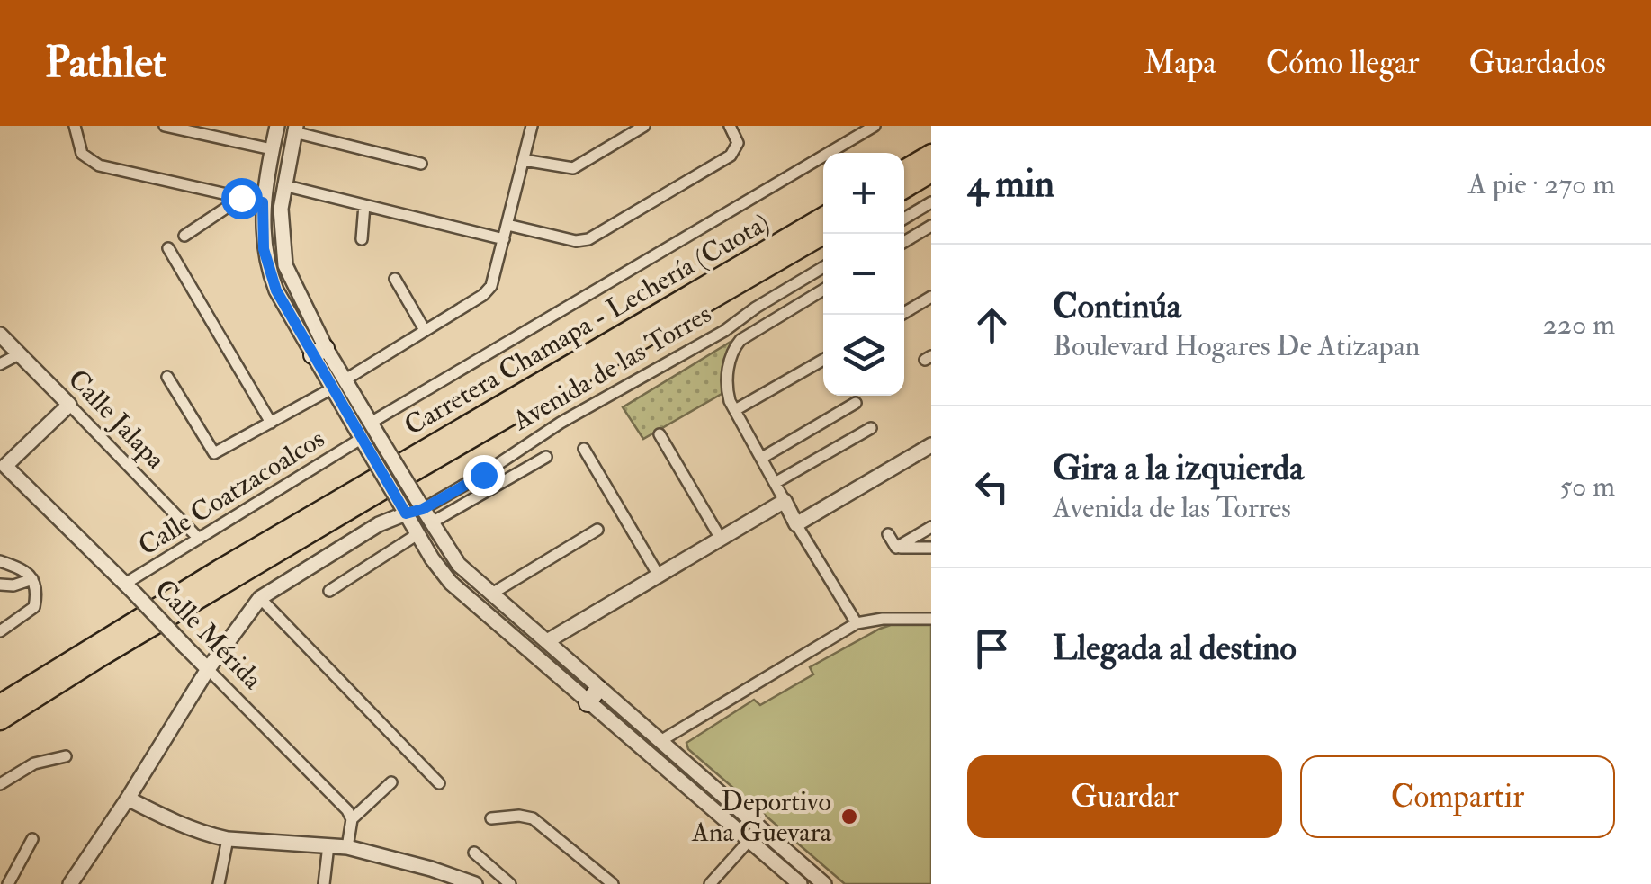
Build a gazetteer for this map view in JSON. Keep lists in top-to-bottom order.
{
  "streets": {
    "highway": ["Carretera Chamapa - Lechería (Cuota)"],
    "street": [
      "Avenida de las Torres",
      "Calle Jalapa",
      "Calle Coatzacoalcos",
      "Calle Mérida"
    ]
  },
  "crossings": [
    ["Avenida de las Torres", "Calle Mérida"],
    ["Calle Jalapa", "Calle Coatzacoalcos"],
    ["Calle Coatzacoalcos", "Calle Mérida"]
  ],
  "places": ["Deportivo Ana Guevara"],
  "page": {
    "header": "Pathlet",
    "nav": ["Mapa", "Cómo llegar", "Guardados"],
    "heading": ["4 min", "A pie · 270 m"],
    "map_buttons": ["+", "−"],
    "list": [
      ["Continúa", "Boulevard Hogares De Atizapan", "220 m"],
      ["Gira a la izquierda", "Avenida de las Torres", "50 m"],
      "Llegada al destino"
    ],
    "buttons": ["Guardar", "Compartir"]
  }
}
